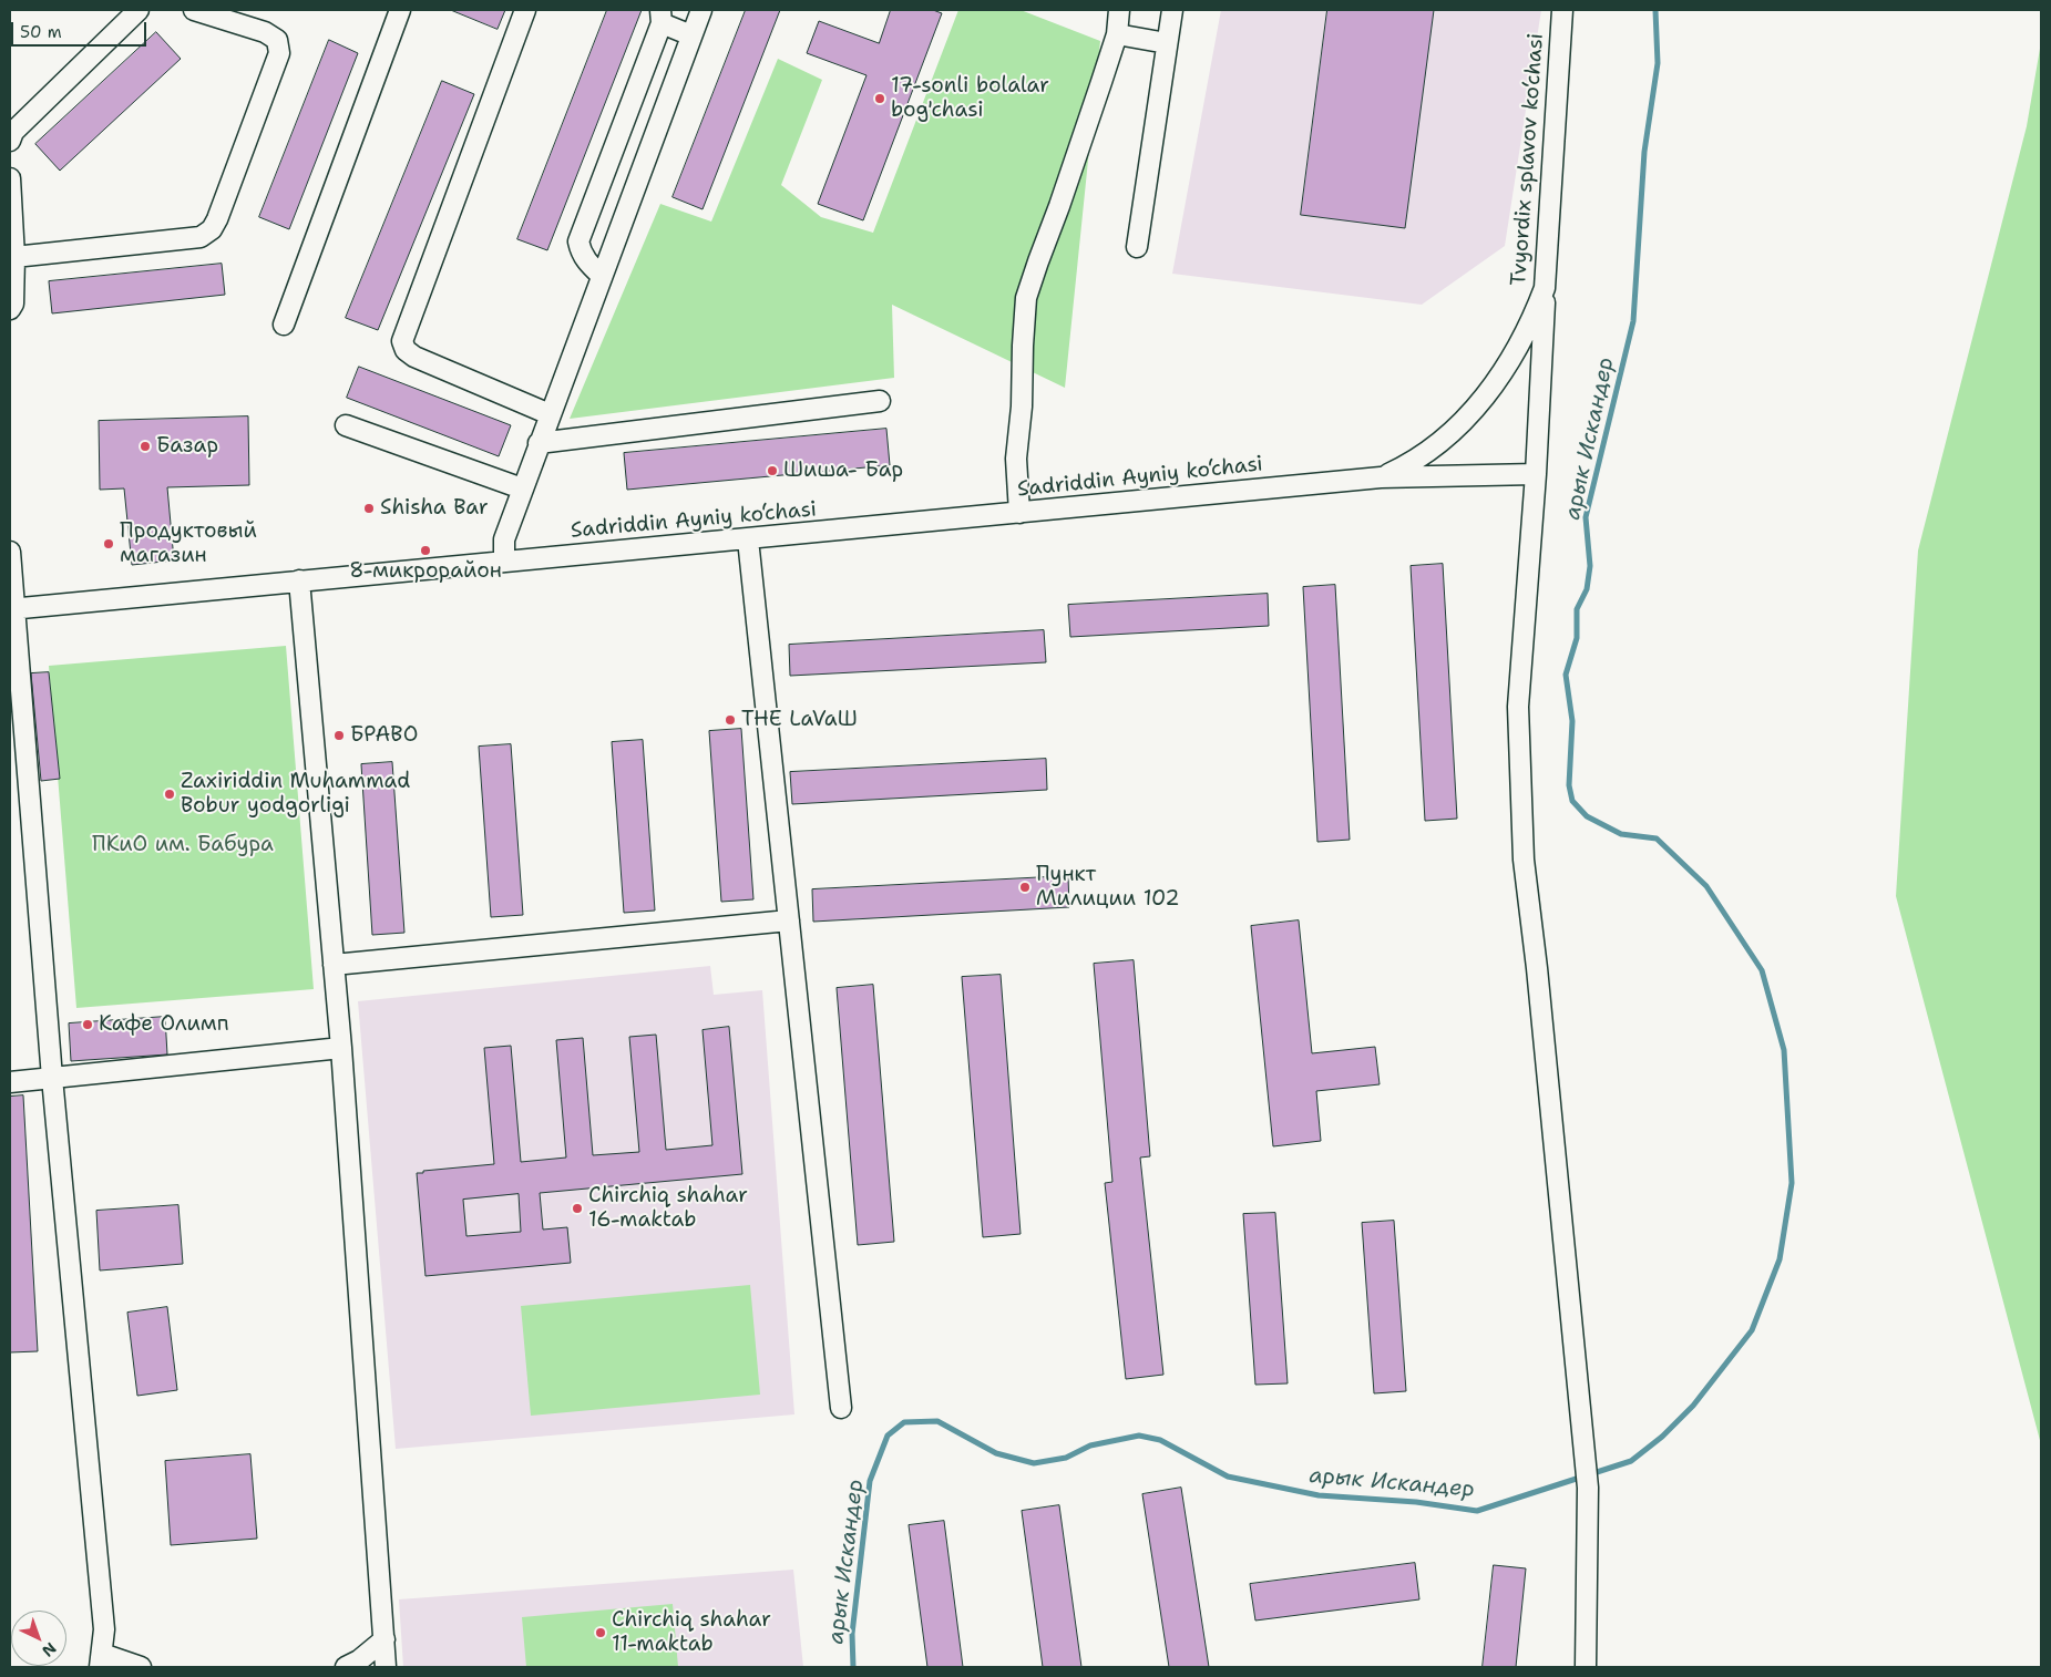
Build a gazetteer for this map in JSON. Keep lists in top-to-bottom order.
{
  "streets": {
    "street": ["Tvyordix splavov ko‘chasi", "Sadriddin Ayniy ko‘chasi"]
  },
  "crossings": [
    ["Tvyordix splavov ko‘chasi", "Sadriddin Ayniy ko‘chasi"]
  ],
  "water": ["арык Искандер"],
  "parks": ["ПКиО им. Бабура"],
  "places": [
    "17-sonli bolalar bog'chasi",
    "Базар",
    "Шиша- Бар",
    "Shisha Bar",
    "Продуктовый магазин",
    "8-микрорайон",
    "THE LaVaШ",
    "БРАВО",
    "Zaxiriddin Muhammad Bobur yodgorligi",
    "Пункт Милиции 102",
    "Кафе Олимп",
    "Chirchiq shahar 16-maktab",
    "Chirchiq shahar 11-maktab"
  ],
  "scale_bar": "50 m",
  "north": "bottom right"
}
